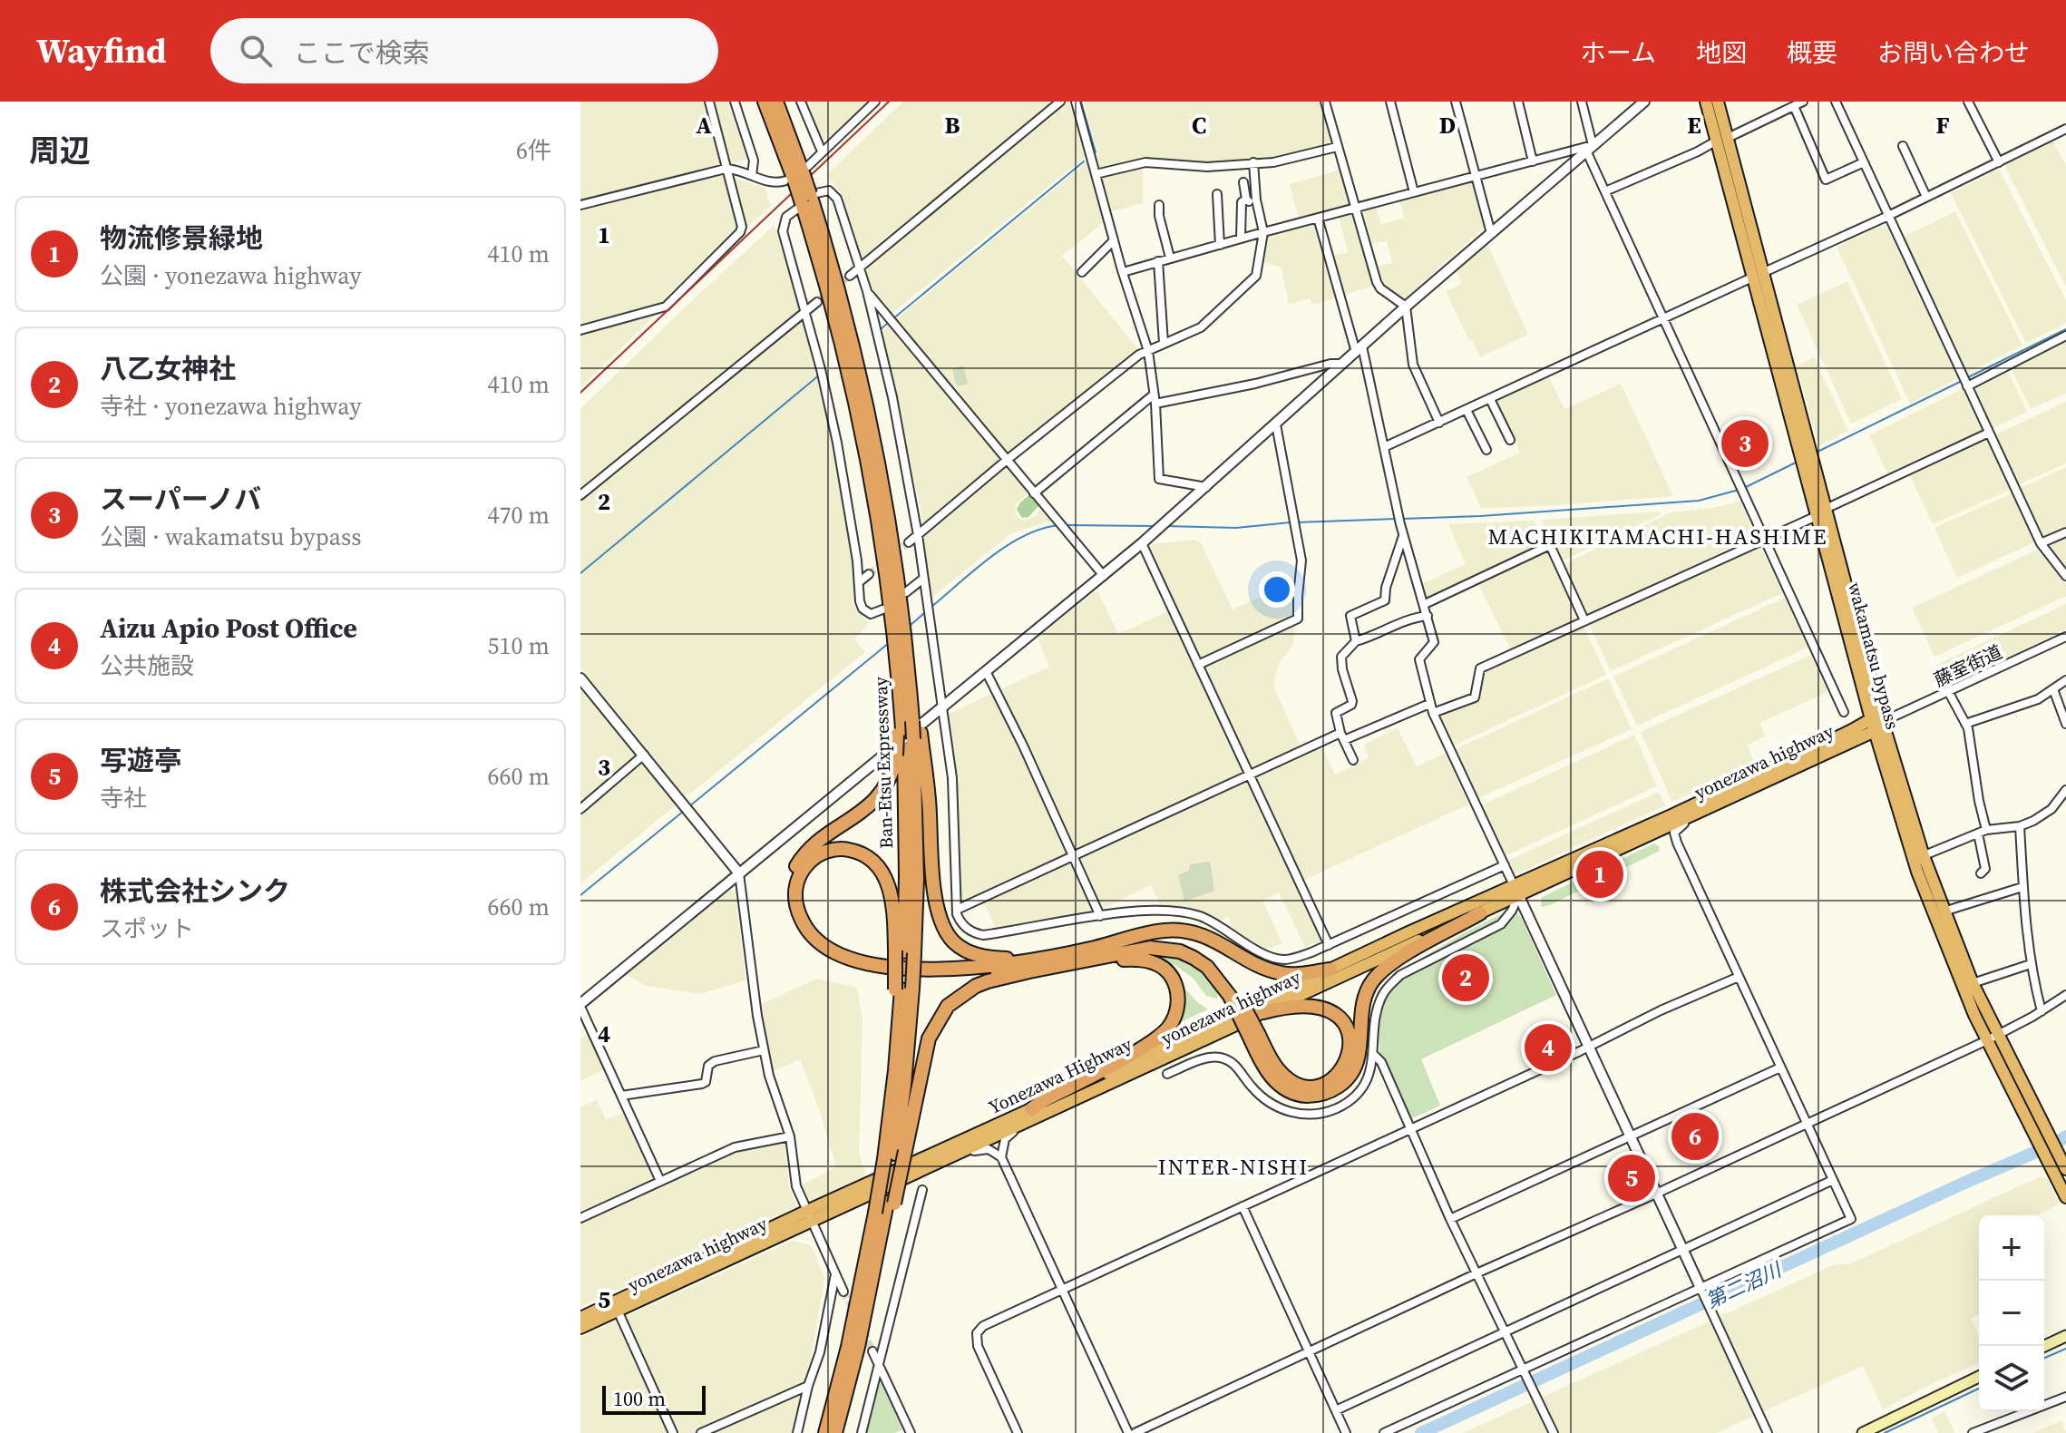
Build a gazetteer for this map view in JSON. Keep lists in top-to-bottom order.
{
  "streets": {
    "highway": [
      "wakamatsu bypass",
      "yonezawa highway",
      "Ban-Etsu Expressway",
      "Yonezawa Highway"
    ],
    "street": ["藤室街道"]
  },
  "crossings": [
    ["wakamatsu bypass", "藤室街道"],
    ["wakamatsu bypass", "yonezawa highway"],
    ["wakamatsu bypass", "Yonezawa Highway"],
    ["藤室街道", "yonezawa highway"],
    ["藤室街道", "Yonezawa Highway"],
    ["yonezawa highway", "Yonezawa Highway"]
  ],
  "districts": ["MACHIKITAMACHI-HASHIME", "INTER-NISHI"],
  "water": ["第二沼川"],
  "scale_bar": "100 m",
  "page": {
    "header": "Wayfind",
    "search": "ここで検索",
    "nav": [
      "ホーム",
      "地図",
      "概要",
      "お問い合わせ"
    ],
    "heading": ["周辺", "6件"],
    "list": [
      {
        "mark": "1",
        "name": "物流修景緑地",
        "note": "公園 · yonezawa highway",
        "value": "410 m"
      },
      {
        "mark": "2",
        "name": "八乙女神社",
        "note": "寺社 · yonezawa highway",
        "value": "410 m"
      },
      {
        "mark": "3",
        "name": "スーパーノバ",
        "note": "公園 · wakamatsu bypass",
        "value": "470 m"
      },
      {
        "mark": "4",
        "name": "Aizu Apio Post Office",
        "note": "公共施設",
        "value": "510 m"
      },
      {
        "mark": "5",
        "name": "写遊亭",
        "note": "寺社",
        "value": "660 m"
      },
      {
        "mark": "6",
        "name": "株式会社シンク",
        "note": "スポット",
        "value": "660 m"
      }
    ],
    "pins": [
      "3",
      "1",
      "2",
      "4",
      "6",
      "5"
    ],
    "map_buttons": ["+", "−"],
    "scale": "100 m"
  },
  "grid": {
    "columns": [
      "A",
      "B",
      "C",
      "D",
      "E",
      "F"
    ],
    "rows": [
      "1",
      "2",
      "3",
      "4",
      "5"
    ]
  }
}
